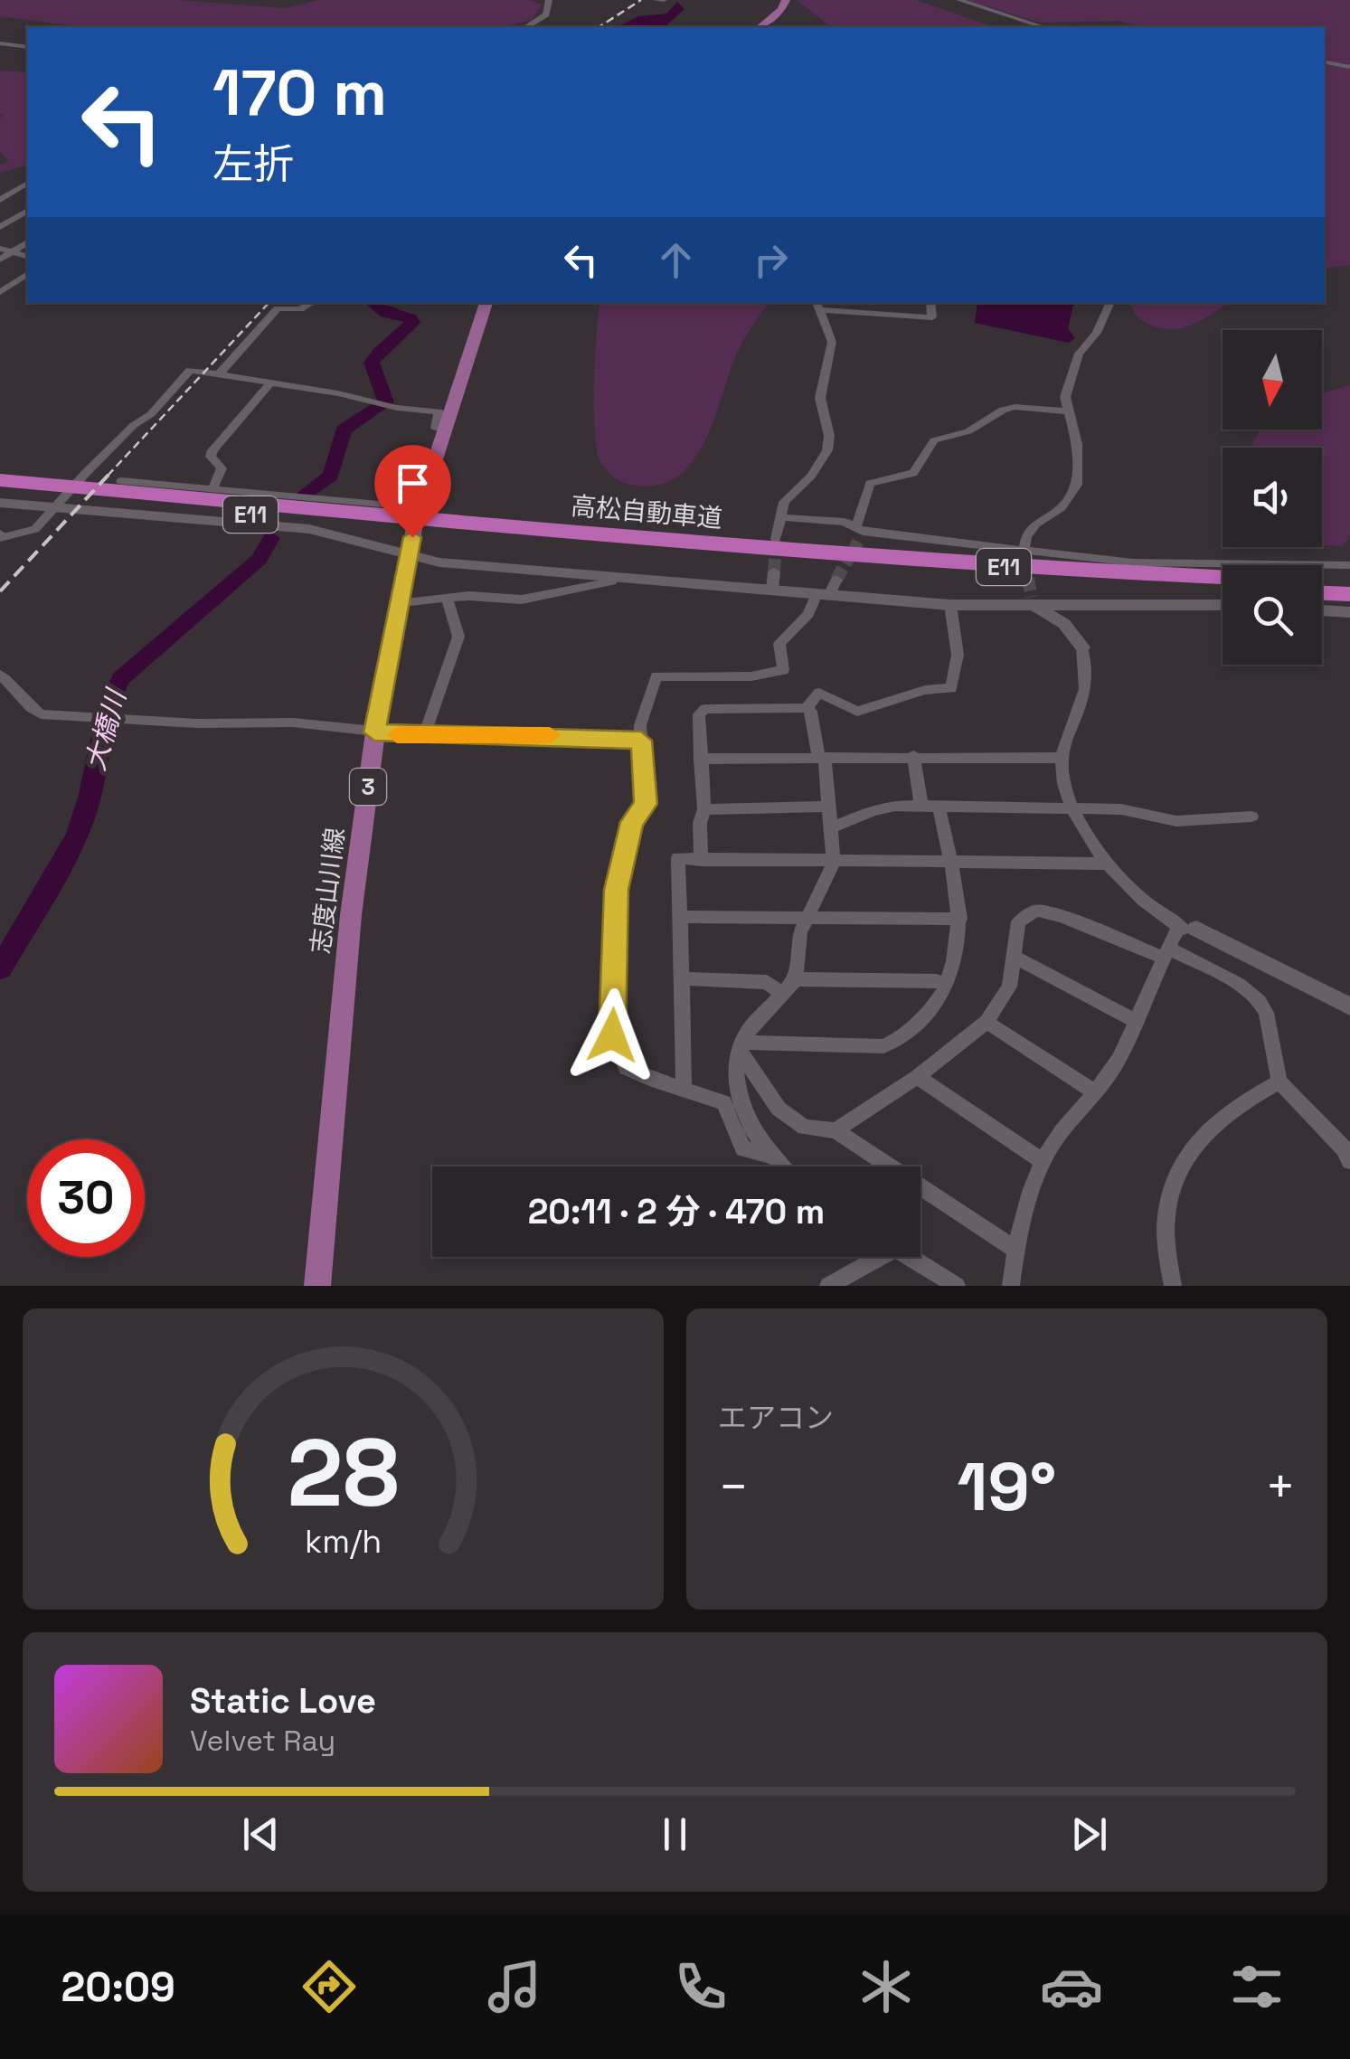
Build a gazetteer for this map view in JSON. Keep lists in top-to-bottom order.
{
  "streets": {
    "highway": ["高松自動車道", "E11"],
    "main road": ["3", "志度山川線"]
  },
  "water": ["大橋川"],
  "north": "bottom",
  "page": {
    "turn": ["170 m", "左折"],
    "limit": "30",
    "trip": "20:11 · 2 分 · 470 m",
    "tile": "エアコン",
    "heat": ["−", "19°", "+"],
    "song": ["Static Love", "Velvet Ray"],
    "tabs": "20:09",
    "gauge": ["28", "km/h"]
  }
}
